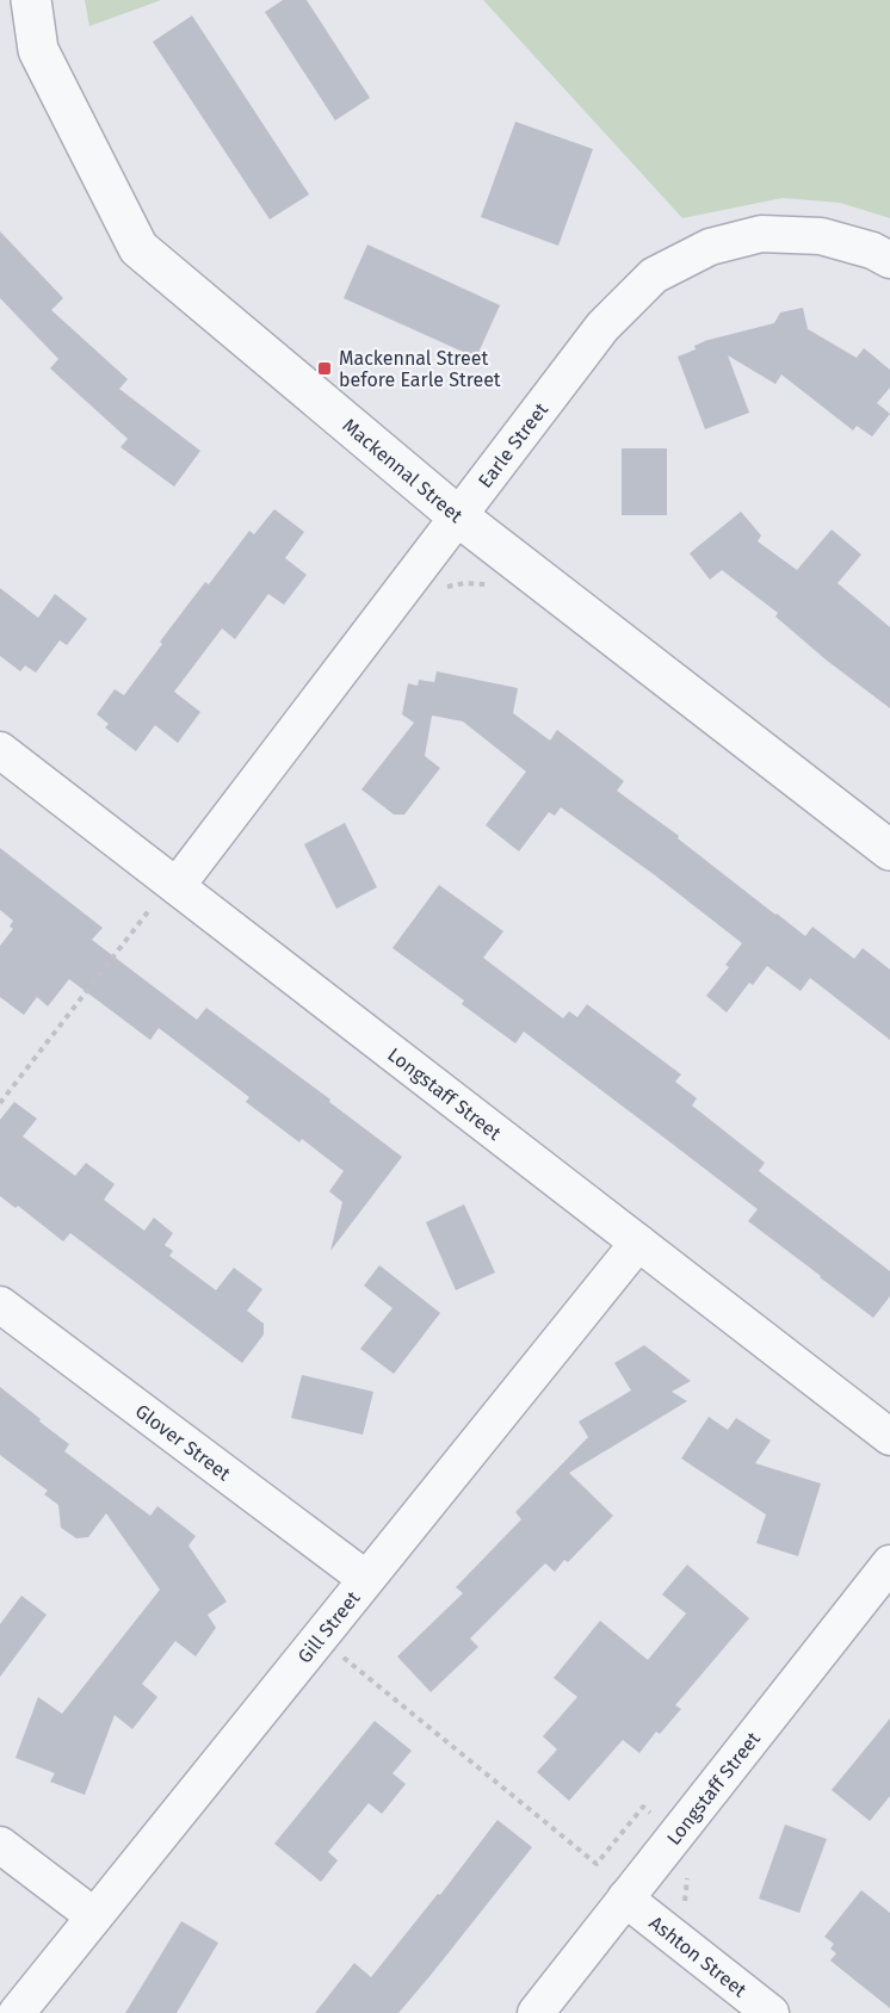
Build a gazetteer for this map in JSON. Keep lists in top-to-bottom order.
{
  "streets": {
    "street": [
      "Earle Street",
      "Mackennal Street",
      "Longstaff Street",
      "Glover Street",
      "Gill Street",
      "Ashton Street"
    ]
  },
  "crossings": [
    ["Earle Street", "Mackennal Street"],
    ["Earle Street", "Longstaff Street"],
    ["Longstaff Street", "Gill Street"],
    ["Longstaff Street", "Ashton Street"],
    ["Glover Street", "Gill Street"]
  ],
  "places": {
    "transit": ["Mackennal Street before Earle Street"]
  }
}
